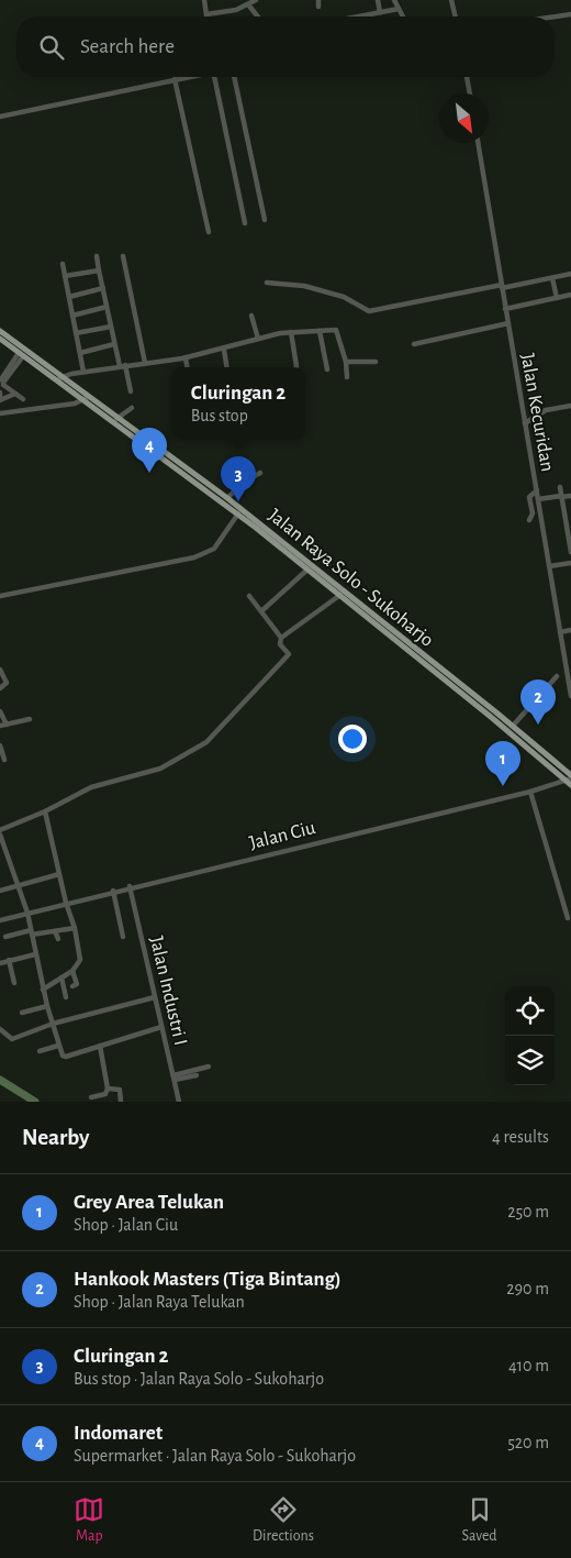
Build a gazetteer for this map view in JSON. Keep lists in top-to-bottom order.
{
  "streets": {
    "main road": ["Jalan Raya Solo - Sukoharjo"],
    "street": ["Jalan Kecuridan", "Jalan Ciu", "Jalan Industri I"]
  },
  "crossings": [
    ["Jalan Ciu", "Jalan Industri I"]
  ],
  "north": "bottom right",
  "page": {
    "search": "Search here",
    "popup": ["Cluringan 2", "Bus stop"],
    "pins": [
      "4",
      "3",
      "2",
      "1"
    ],
    "heading": ["Nearby", "4 results"],
    "list": [
      {
        "mark": "1",
        "name": "Grey Area Telukan",
        "note": "Shop · Jalan Ciu",
        "value": "250 m"
      },
      {
        "mark": "2",
        "name": "Hankook Masters (Tiga Bintang)",
        "note": "Shop · Jalan Raya Telukan",
        "value": "290 m"
      },
      {
        "mark": "3",
        "name": "Cluringan 2",
        "note": "Bus stop · Jalan Raya Solo - Sukoharjo",
        "value": "410 m"
      },
      {
        "mark": "4",
        "name": "Indomaret",
        "note": "Supermarket · Jalan Raya Solo - Sukoharjo",
        "value": "520 m"
      }
    ],
    "nav": ["Map", "Directions", "Saved"]
  }
}
